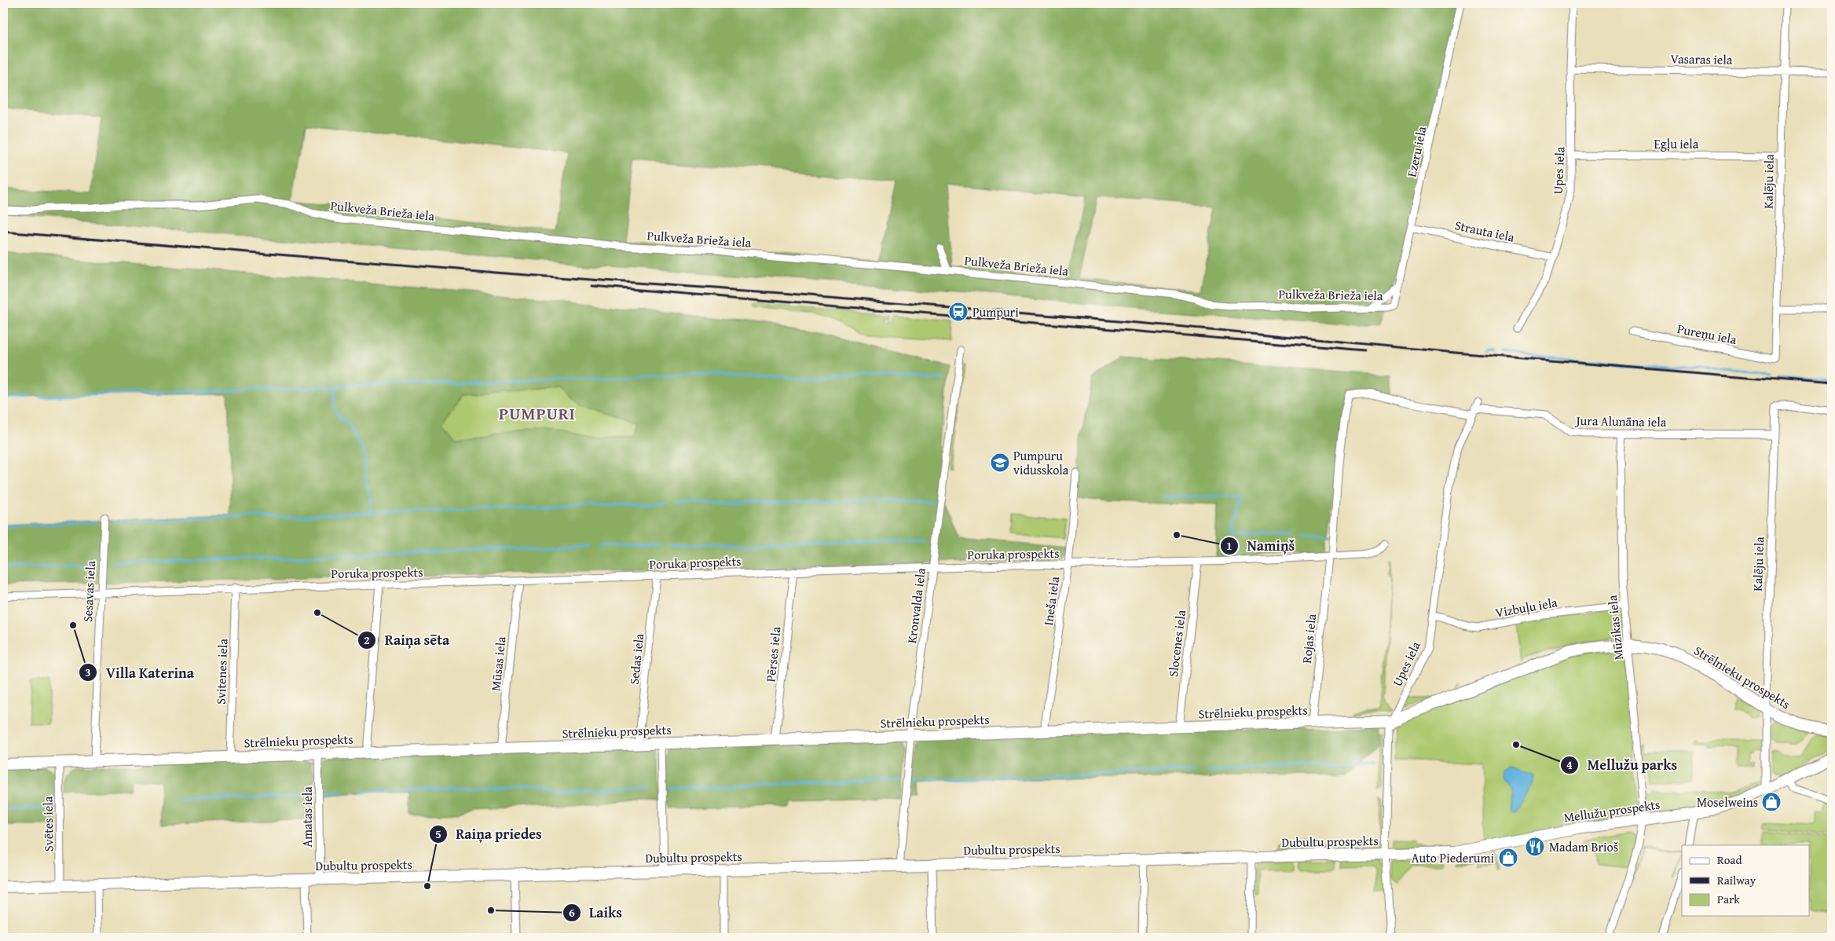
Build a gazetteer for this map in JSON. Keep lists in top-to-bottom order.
{
  "streets": {
    "main road": ["Strēlnieku prospekts", "Mellužu prospekts", "Dubultu prospekts"],
    "street": [
      "Vasaras iela",
      "Egļu iela",
      "Ezeru iela",
      "Upes iela",
      "Kalēju iela",
      "Pulkveža Brieža iela",
      "Strauta iela",
      "Pureņu iela",
      "Jura Alunāna iela",
      "Poruka prospekts",
      "Sesavas iela",
      "Ineša iela",
      "Kronvalda iela",
      "Vizbuļu iela",
      "Mūzikas iela",
      "Rojas iela",
      "Slocenes iela",
      "Pērses iela",
      "Sedas iela",
      "Mūsas iela",
      "Svitenes iela",
      "Amatas iela",
      "Svētes iela"
    ]
  },
  "crossings": [
    ["Vasaras iela", "Upes iela"],
    ["Vasaras iela", "Kalēju iela"],
    ["Egļu iela", "Upes iela"],
    ["Egļu iela", "Kalēju iela"],
    ["Ezeru iela", "Pulkveža Brieža iela"],
    ["Ezeru iela", "Strauta iela"],
    ["Upes iela", "Strauta iela"],
    ["Upes iela", "Jura Alunāna iela"],
    ["Upes iela", "Vizbuļu iela"],
    ["Upes iela", "Strēlnieku prospekts"],
    ["Upes iela", "Mellužu prospekts"],
    ["Upes iela", "Dubultu prospekts"],
    ["Kalēju iela", "Pureņu iela"],
    ["Kalēju iela", "Jura Alunāna iela"],
    ["Kalēju iela", "Strēlnieku prospekts"],
    ["Kalēju iela", "Mellužu prospekts"],
    ["Jura Alunāna iela", "Mūzikas iela"],
    ["Jura Alunāna iela", "Rojas iela"],
    ["Poruka prospekts", "Sesavas iela"],
    ["Poruka prospekts", "Ineša iela"],
    ["Poruka prospekts", "Kronvalda iela"],
    ["Poruka prospekts", "Rojas iela"],
    ["Poruka prospekts", "Slocenes iela"],
    ["Poruka prospekts", "Pērses iela"],
    ["Poruka prospekts", "Sedas iela"],
    ["Poruka prospekts", "Mūsas iela"],
    ["Poruka prospekts", "Svitenes iela"],
    ["Sesavas iela", "Strēlnieku prospekts"],
    ["Ineša iela", "Strēlnieku prospekts"],
    ["Kronvalda iela", "Strēlnieku prospekts"],
    ["Kronvalda iela", "Dubultu prospekts"],
    ["Vizbuļu iela", "Mūzikas iela"],
    ["Mūzikas iela", "Strēlnieku prospekts"],
    ["Mūzikas iela", "Mellužu prospekts"],
    ["Rojas iela", "Strēlnieku prospekts"],
    ["Slocenes iela", "Strēlnieku prospekts"],
    ["Pērses iela", "Strēlnieku prospekts"],
    ["Sedas iela", "Strēlnieku prospekts"],
    ["Mūsas iela", "Strēlnieku prospekts"],
    ["Svitenes iela", "Strēlnieku prospekts"],
    ["Strēlnieku prospekts", "Amatas iela"],
    ["Strēlnieku prospekts", "Svētes iela"],
    ["Mellužu prospekts", "Dubultu prospekts"],
    ["Amatas iela", "Dubultu prospekts"],
    ["Svētes iela", "Dubultu prospekts"]
  ],
  "districts": ["PUMPURI"],
  "places": {
    "station": ["Pumpuri"],
    "school or university": ["Pumpuru vidusskola"],
    "other": [
      "Namiņš",
      "Raiņa sēta",
      "Villa Katerina",
      "Mellužu parks",
      "Raiņa priedes",
      "Laiks"
    ],
    "shop": ["Moselweins", "Auto Piederumi"],
    "restaurant": ["Madam Brioš"]
  },
  "legend": ["Road", "Railway", "Park"]
}
